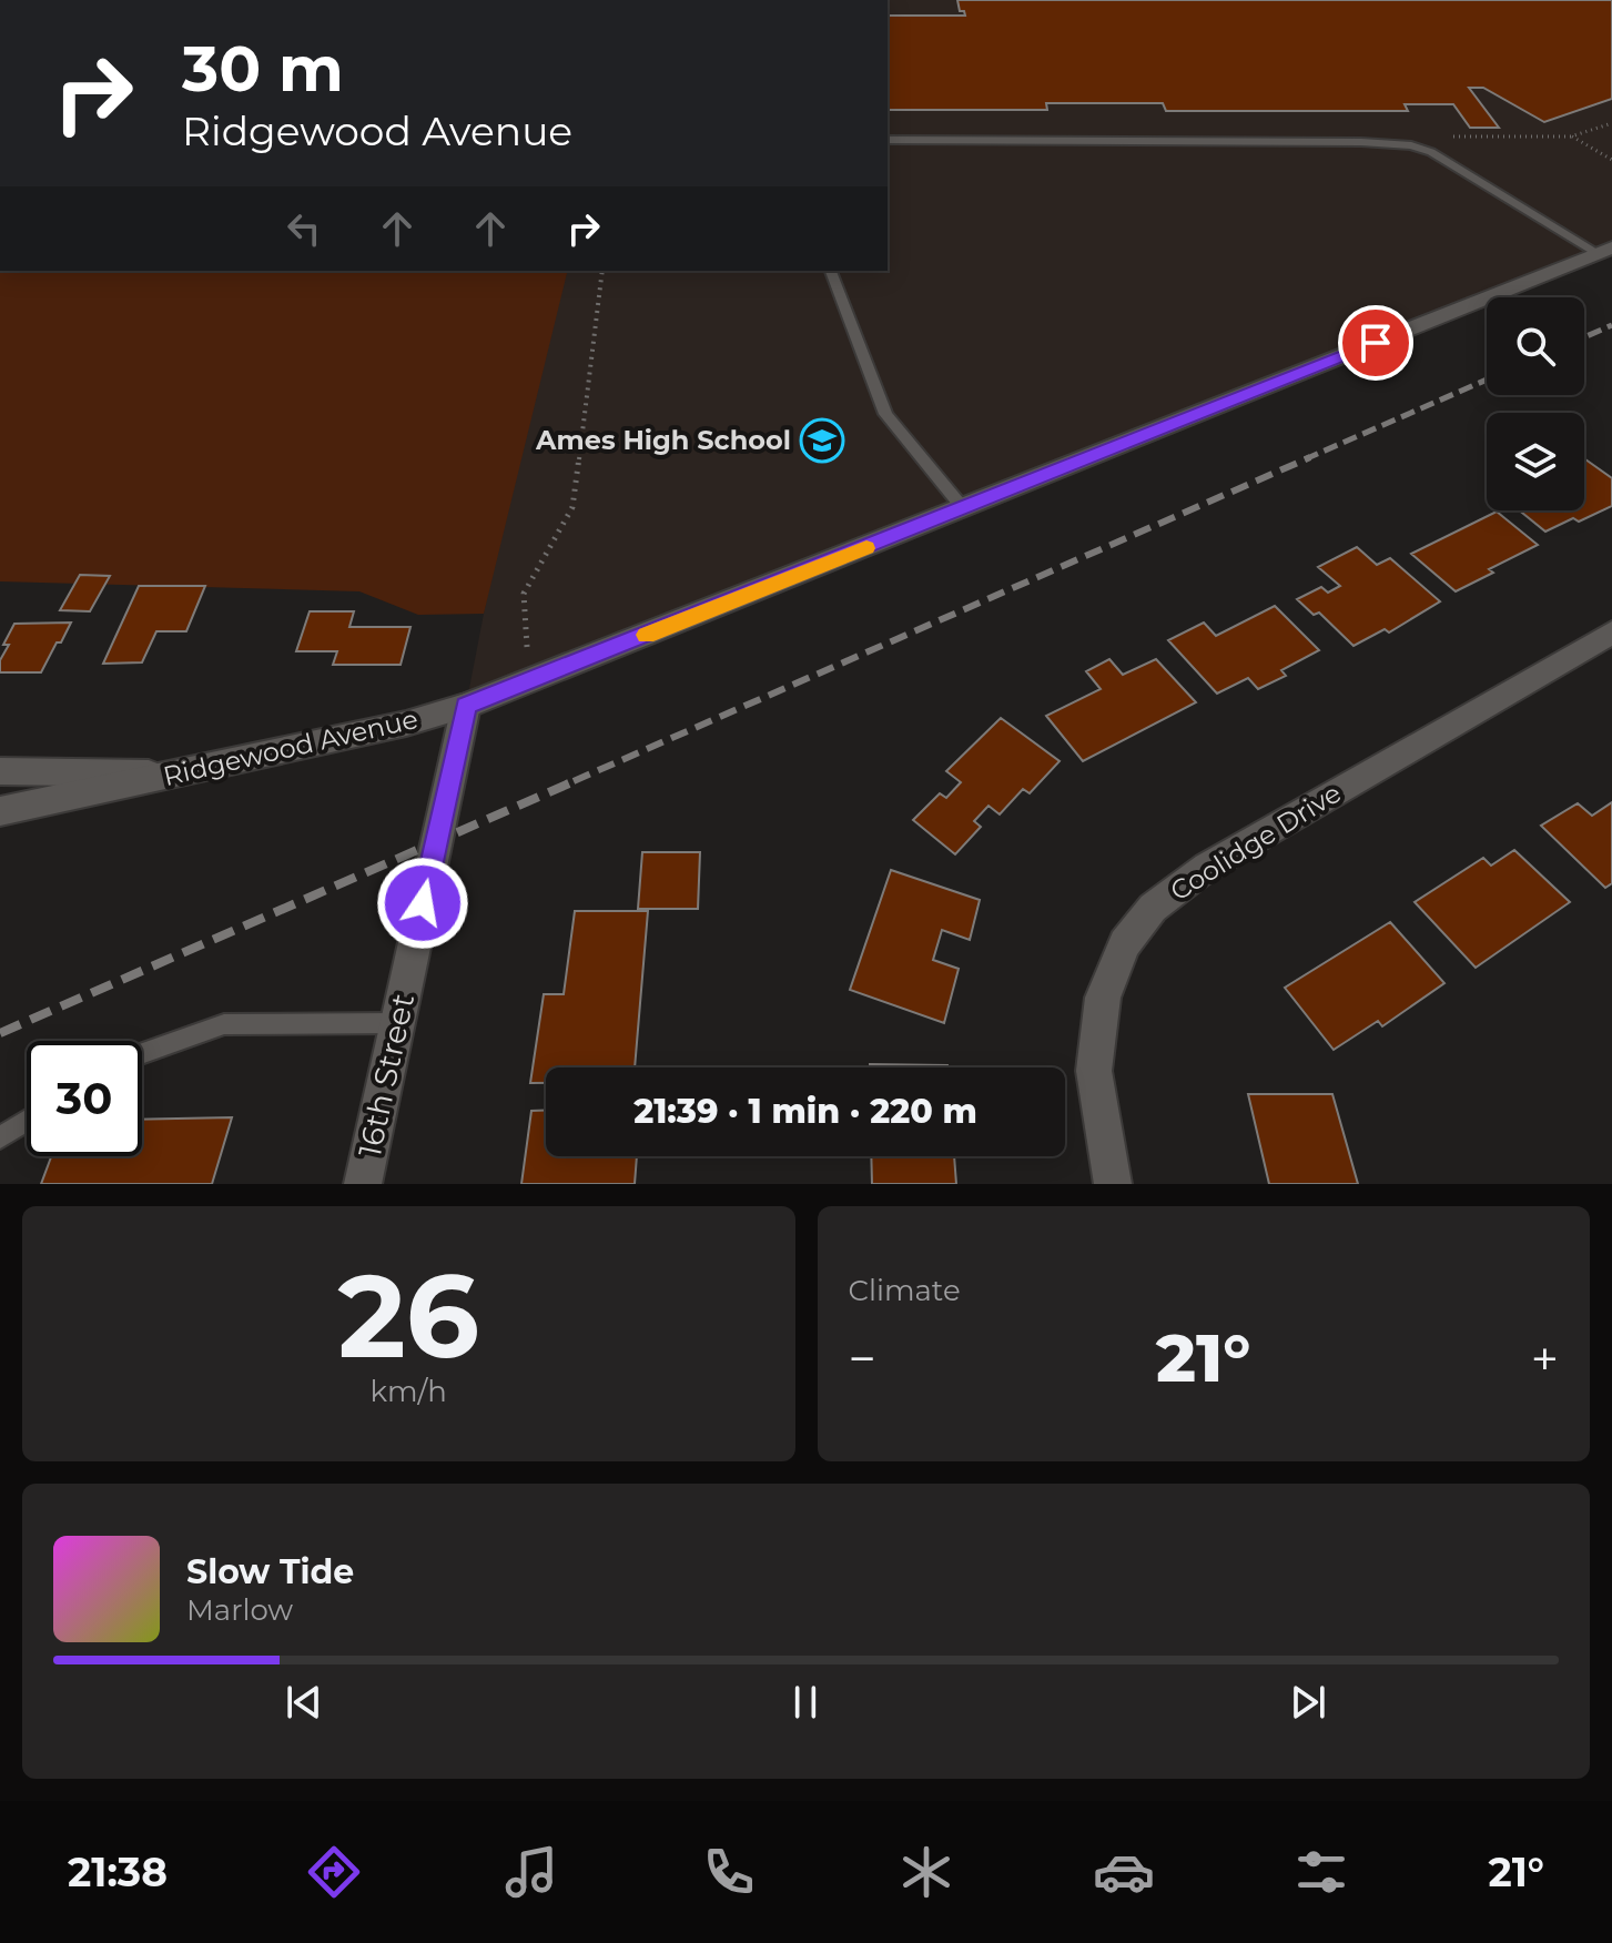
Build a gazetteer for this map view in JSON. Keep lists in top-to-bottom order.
{
  "streets": {
    "street": ["Ridgewood Avenue", "Coolidge Drive", "16th Street"]
  },
  "crossings": [
    ["Ridgewood Avenue", "16th Street"]
  ],
  "places": {
    "school or university": ["Ames High School"]
  },
  "page": {
    "turn": ["30 m", "Ridgewood Avenue"],
    "limit": "30",
    "trip": "21:39 · 1 min · 220 m",
    "tile": [
      ["26", "km/h"],
      "Climate"
    ],
    "heat": ["−", "21°", "+"],
    "song": ["Slow Tide", "Marlow"],
    "tabs": ["21:38", "21°"]
  }
}
